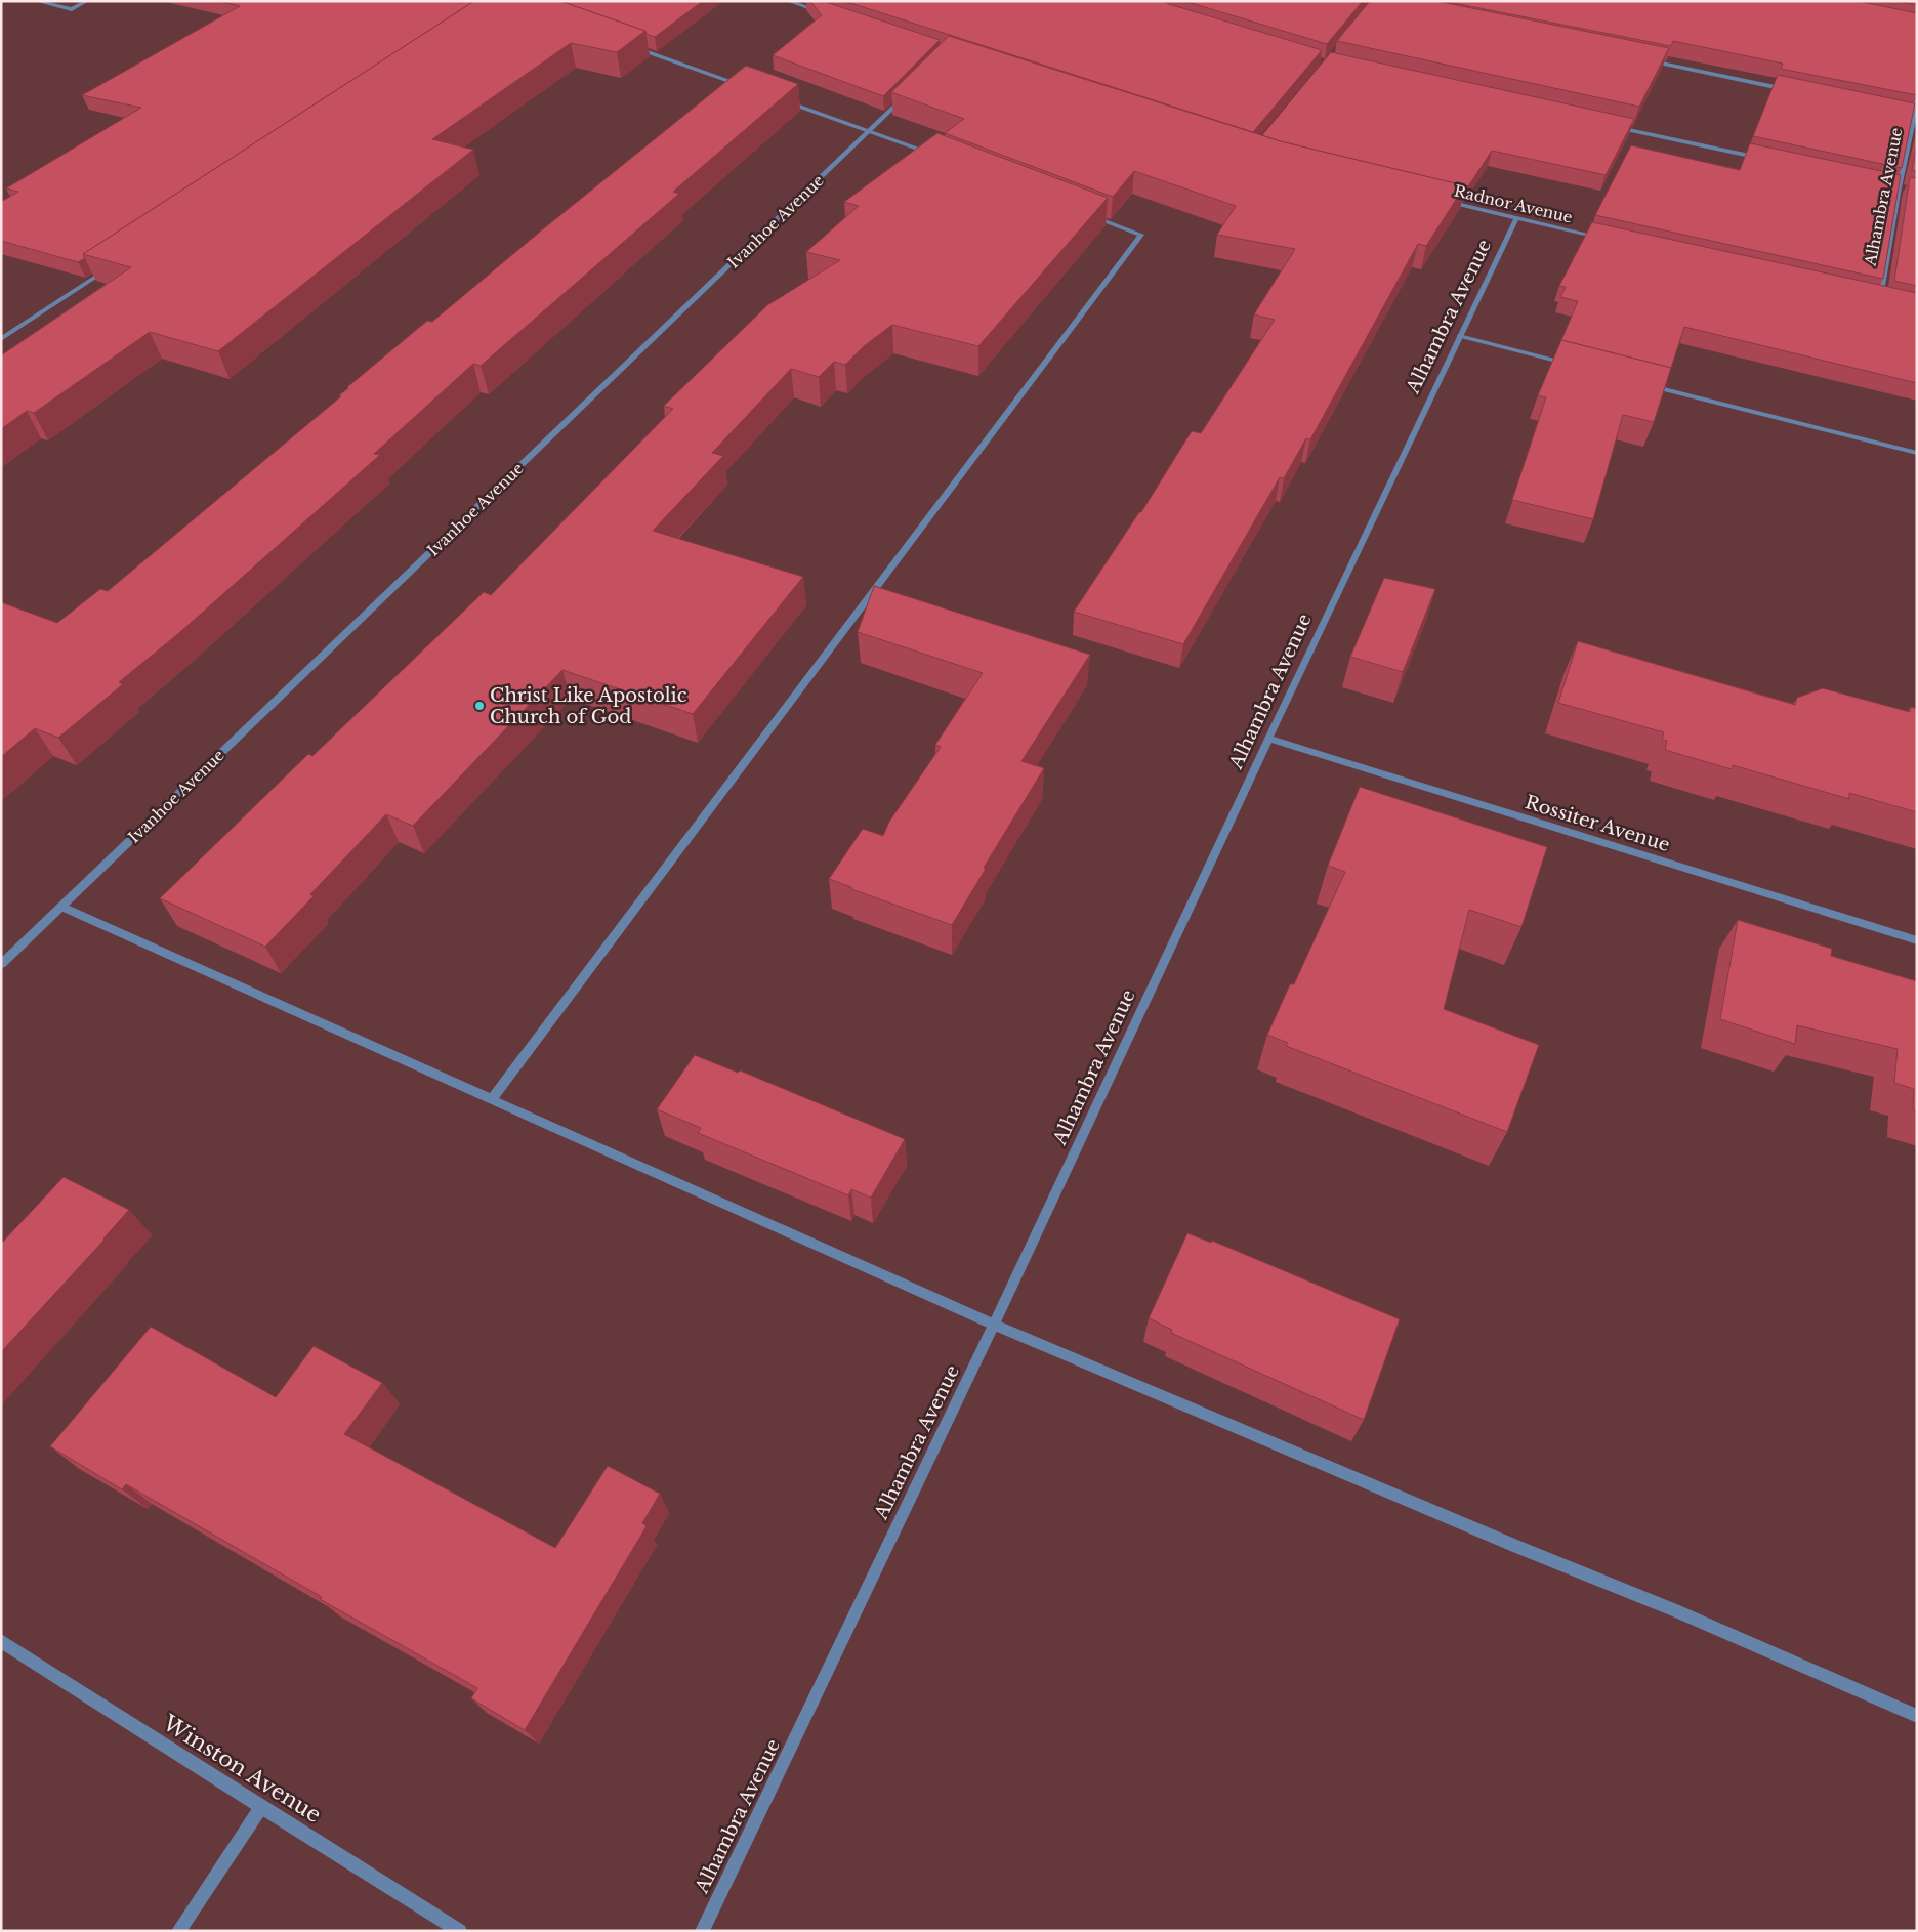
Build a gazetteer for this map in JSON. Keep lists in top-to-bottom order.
{
  "streets": {
    "street": [
      "Alhambra Avenue",
      "Radnor Avenue",
      "Ivanhoe Avenue",
      "Rossiter Avenue",
      "Winston Avenue"
    ]
  },
  "crossings": [
    ["Alhambra Avenue", "Radnor Avenue"],
    ["Alhambra Avenue", "Rossiter Avenue"]
  ],
  "places": ["Christ Like Apostolic Church of God"]
}
